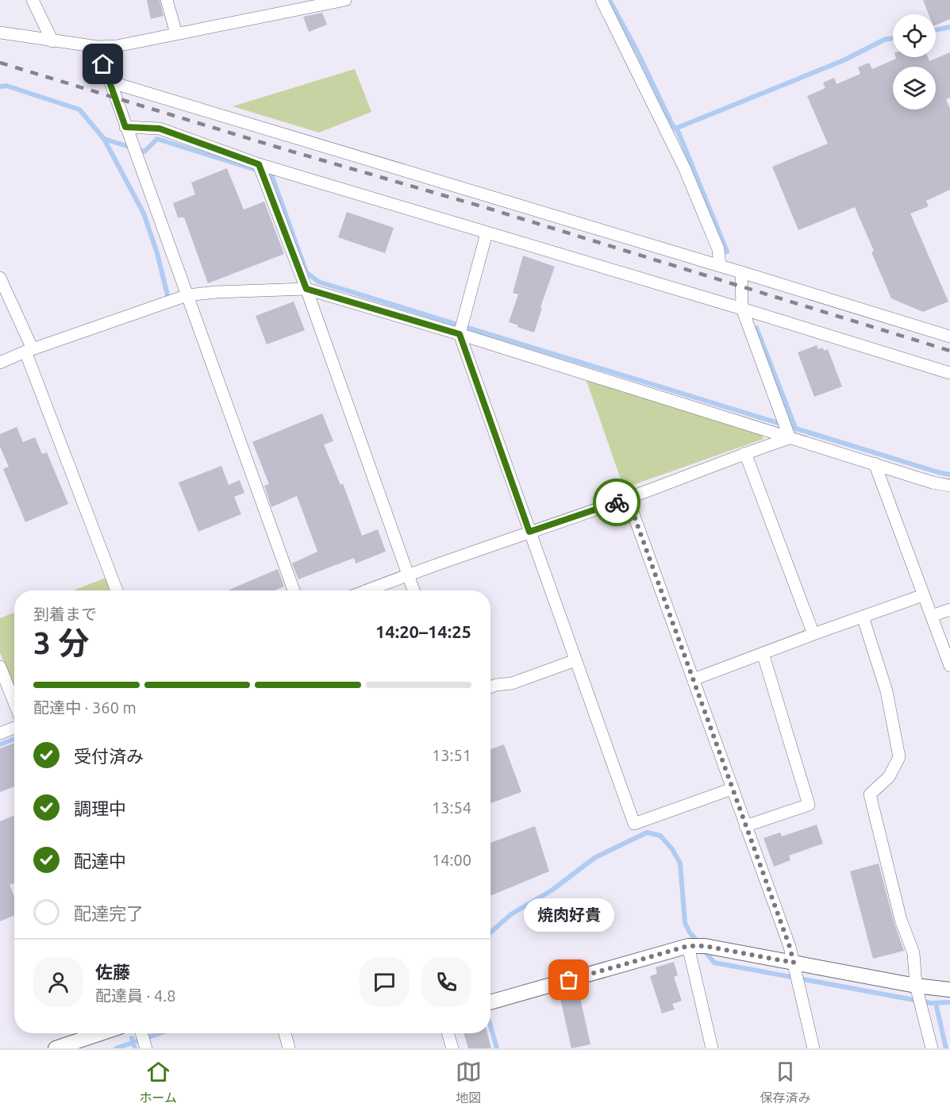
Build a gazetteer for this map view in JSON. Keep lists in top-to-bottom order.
{
  "places": ["焼肉好貴"],
  "page": {
    "heading": ["3 分", "到着まで", "14:20–14:25"],
    "panel": ["佐藤", "配達員 · 4.8"],
    "bar": "配達中 · 360 m",
    "list": [
      ["受付済み", "13:51"],
      ["調理中", "13:54"],
      ["配達中", "14:00"],
      "配達完了"
    ],
    "bubble": "焼肉好貴",
    "tabs": ["ホーム", "地図", "保存済み"]
  }
}
